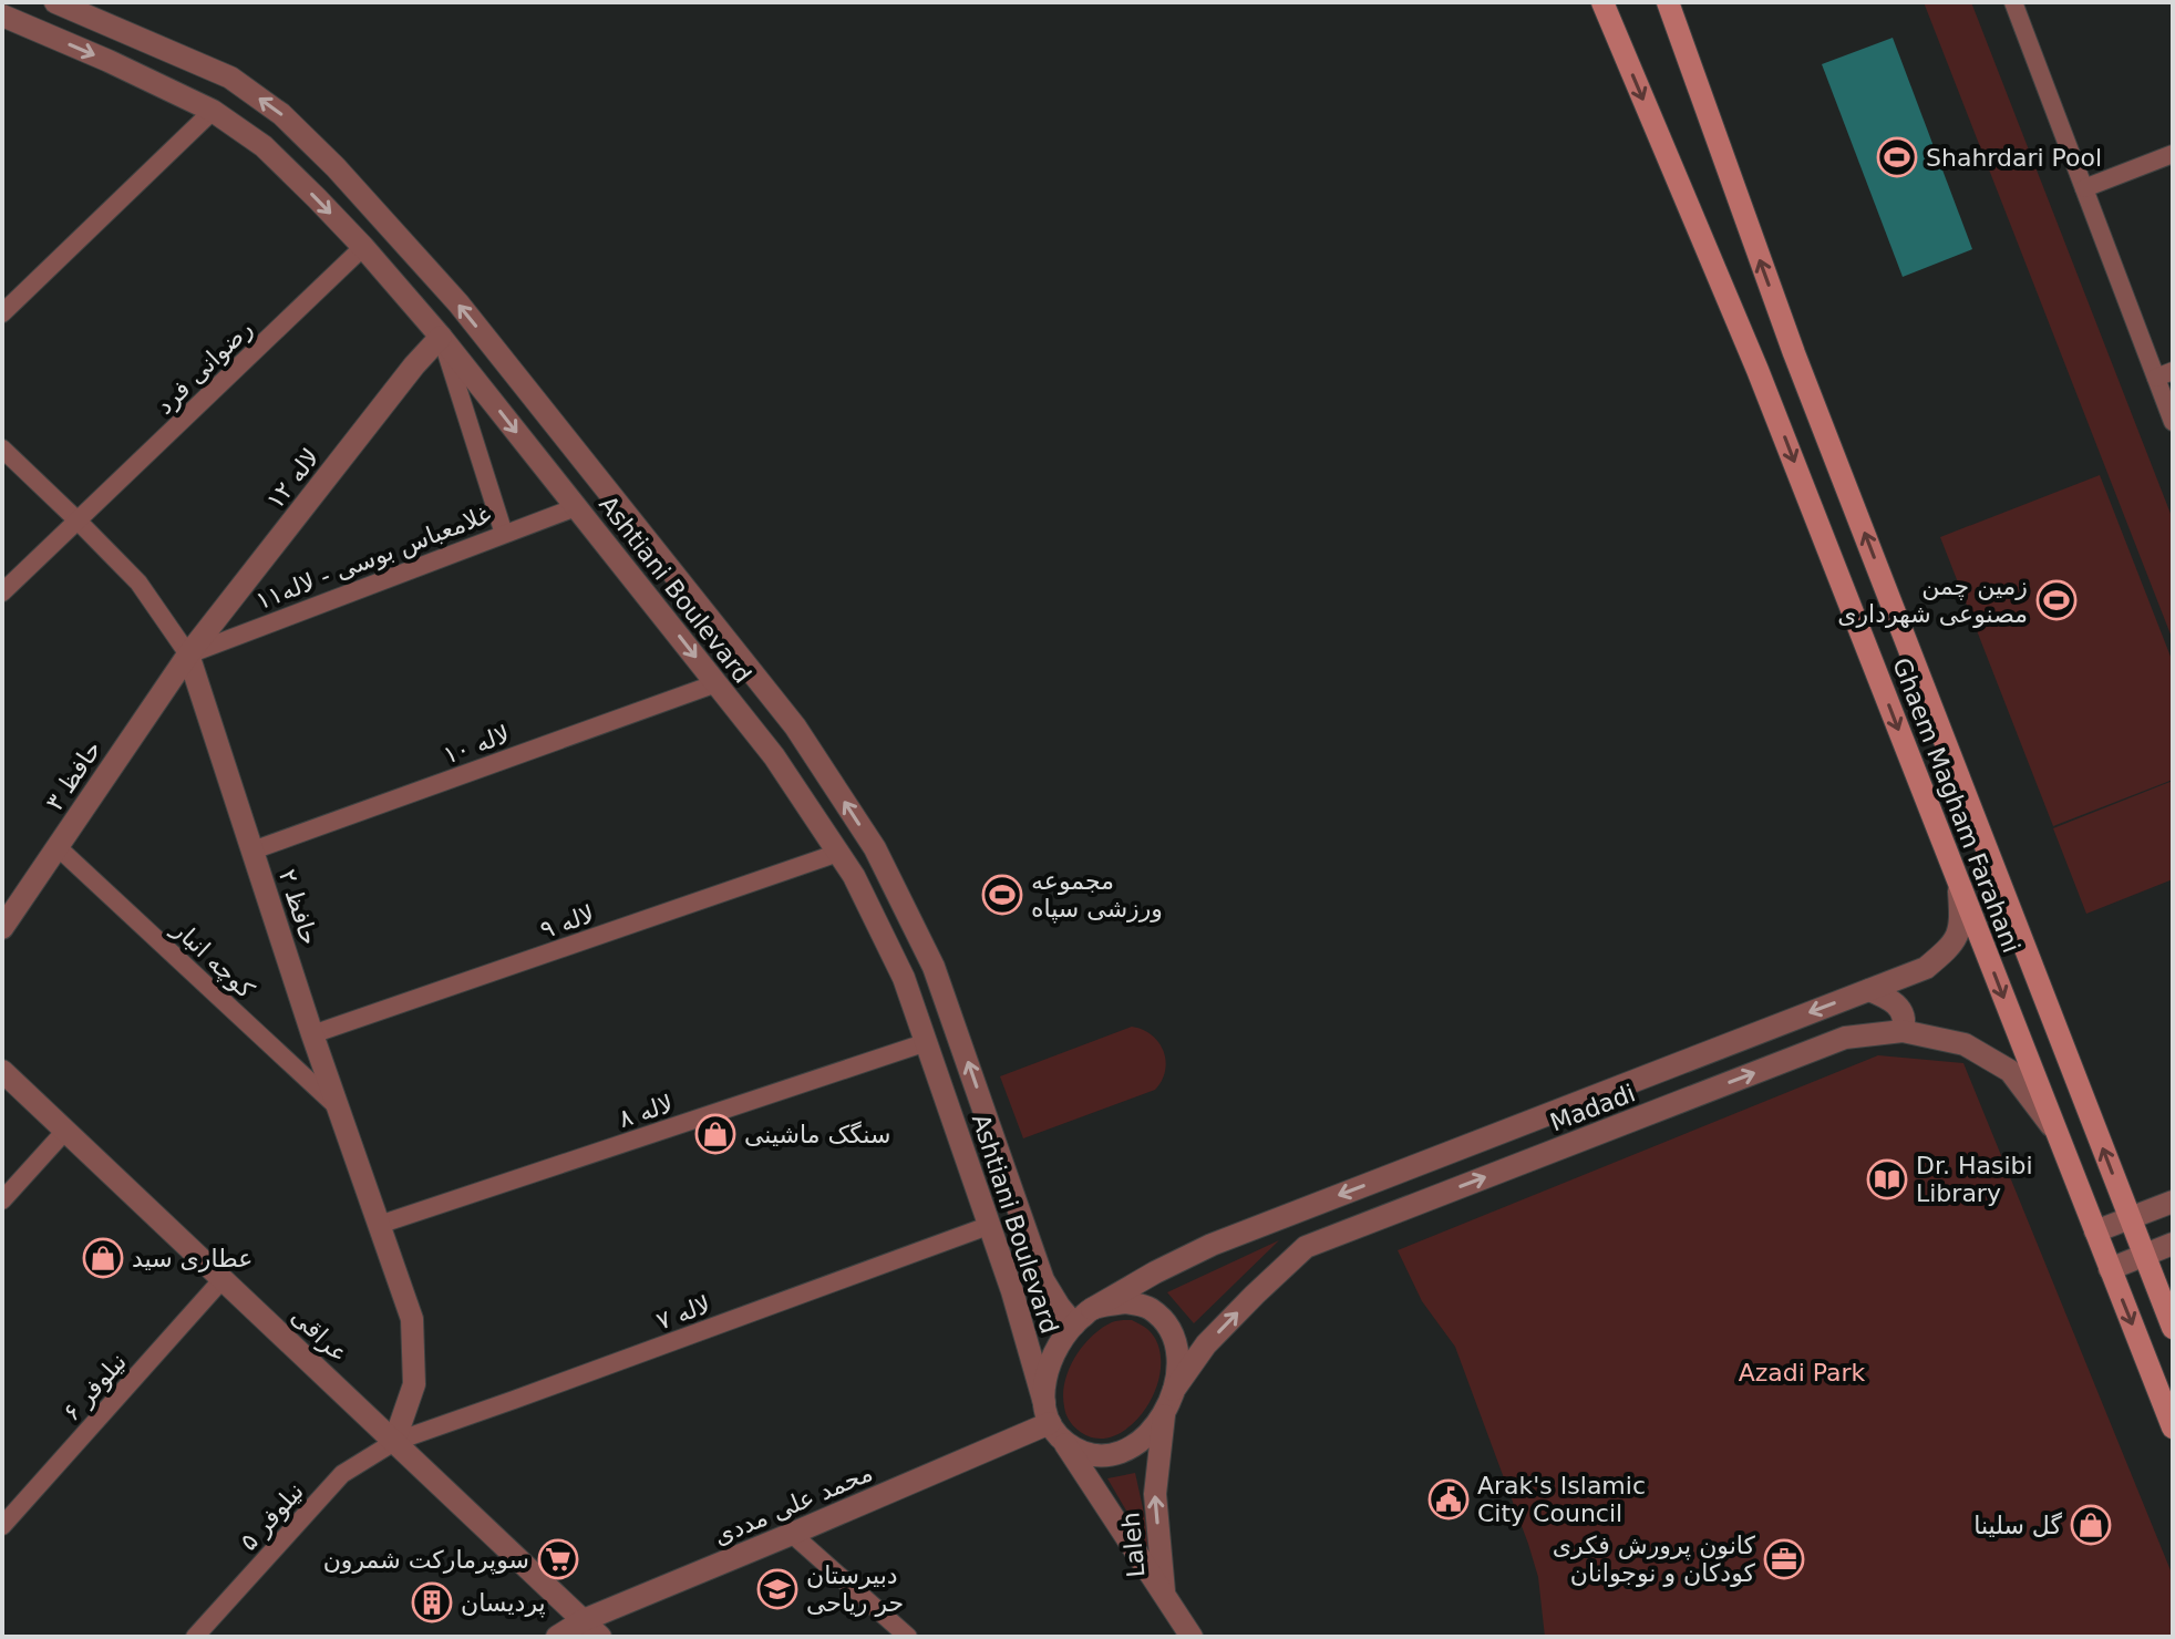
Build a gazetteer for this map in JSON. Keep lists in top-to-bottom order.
{
  "streets": {
    "main road": ["Ghaem Magham Farahani"],
    "street": [
      "رضوانی فرد",
      "لاله ۱۲",
      "غلامعباس بوسی - لاله۱۱",
      "Ashtiani Boulevard",
      "لاله ۱۰",
      "حافظ ۳",
      "حافظ ۲",
      "لاله ۹",
      "کوچه انبار",
      "Madadi",
      "لاله ۸",
      "لاله ۷",
      "عراقی",
      "نیلوفر ۶",
      "محمد علی مددی",
      "نیلوفر ۵",
      "Laleh"
    ]
  },
  "crossings": [
    ["رضوانی فرد", "Ashtiani Boulevard"],
    ["رضوانی فرد", "حافظ ۲"],
    ["لاله ۱۲", "غلامعباس بوسی - لاله۱۱"],
    ["لاله ۱۲", "Ashtiani Boulevard"],
    ["لاله ۱۲", "حافظ ۳"],
    ["لاله ۱۲", "حافظ ۲"],
    ["غلامعباس بوسی - لاله۱۱", "Ashtiani Boulevard"],
    ["غلامعباس بوسی - لاله۱۱", "حافظ ۳"],
    ["غلامعباس بوسی - لاله۱۱", "حافظ ۲"],
    ["Ashtiani Boulevard", "لاله ۱۰"],
    ["Ashtiani Boulevard", "لاله ۹"],
    ["Ashtiani Boulevard", "Madadi"],
    ["Ashtiani Boulevard", "لاله ۸"],
    ["Ashtiani Boulevard", "لاله ۷"],
    ["Ashtiani Boulevard", "محمد علی مددی"],
    ["Ashtiani Boulevard", "Laleh"],
    ["لاله ۱۰", "حافظ ۲"],
    ["حافظ ۳", "حافظ ۲"],
    ["حافظ ۳", "کوچه انبار"],
    ["Ghaem Magham Farahani", "Madadi"],
    ["حافظ ۲", "لاله ۹"],
    ["حافظ ۲", "کوچه انبار"],
    ["حافظ ۲", "لاله ۸"],
    ["حافظ ۲", "لاله ۷"],
    ["حافظ ۲", "عراقی"],
    ["حافظ ۲", "نیلوفر ۵"],
    ["Madadi", "محمد علی مددی"],
    ["Madadi", "Laleh"],
    ["لاله ۷", "عراقی"],
    ["لاله ۷", "نیلوفر ۵"],
    ["عراقی", "نیلوفر ۶"],
    ["عراقی", "محمد علی مددی"],
    ["عراقی", "نیلوفر ۵"],
    ["محمد علی مددی", "Laleh"]
  ],
  "one_way": ["Laleh"],
  "parks": ["Azadi Park"],
  "places": {
    "sports": ["Shahrdari Pool", "زمین چمن مصنوعی شهرداری", "مجموعه ورزشی سپاه"],
    "shop": ["سنگک ماشینی", "عطاری سید", "گل سلینا"],
    "library": ["Dr. Hasibi Library"],
    "public building": ["Arak's Islamic City Council"],
    "supermarket": ["سوپرمارکت شمرون"],
    "office": ["کانون پرورش فکری کودکان و نوجوانان"],
    "school or university": ["دبیرستان حر ریاحی"],
    "building": ["پردیسان"]
  }
}
